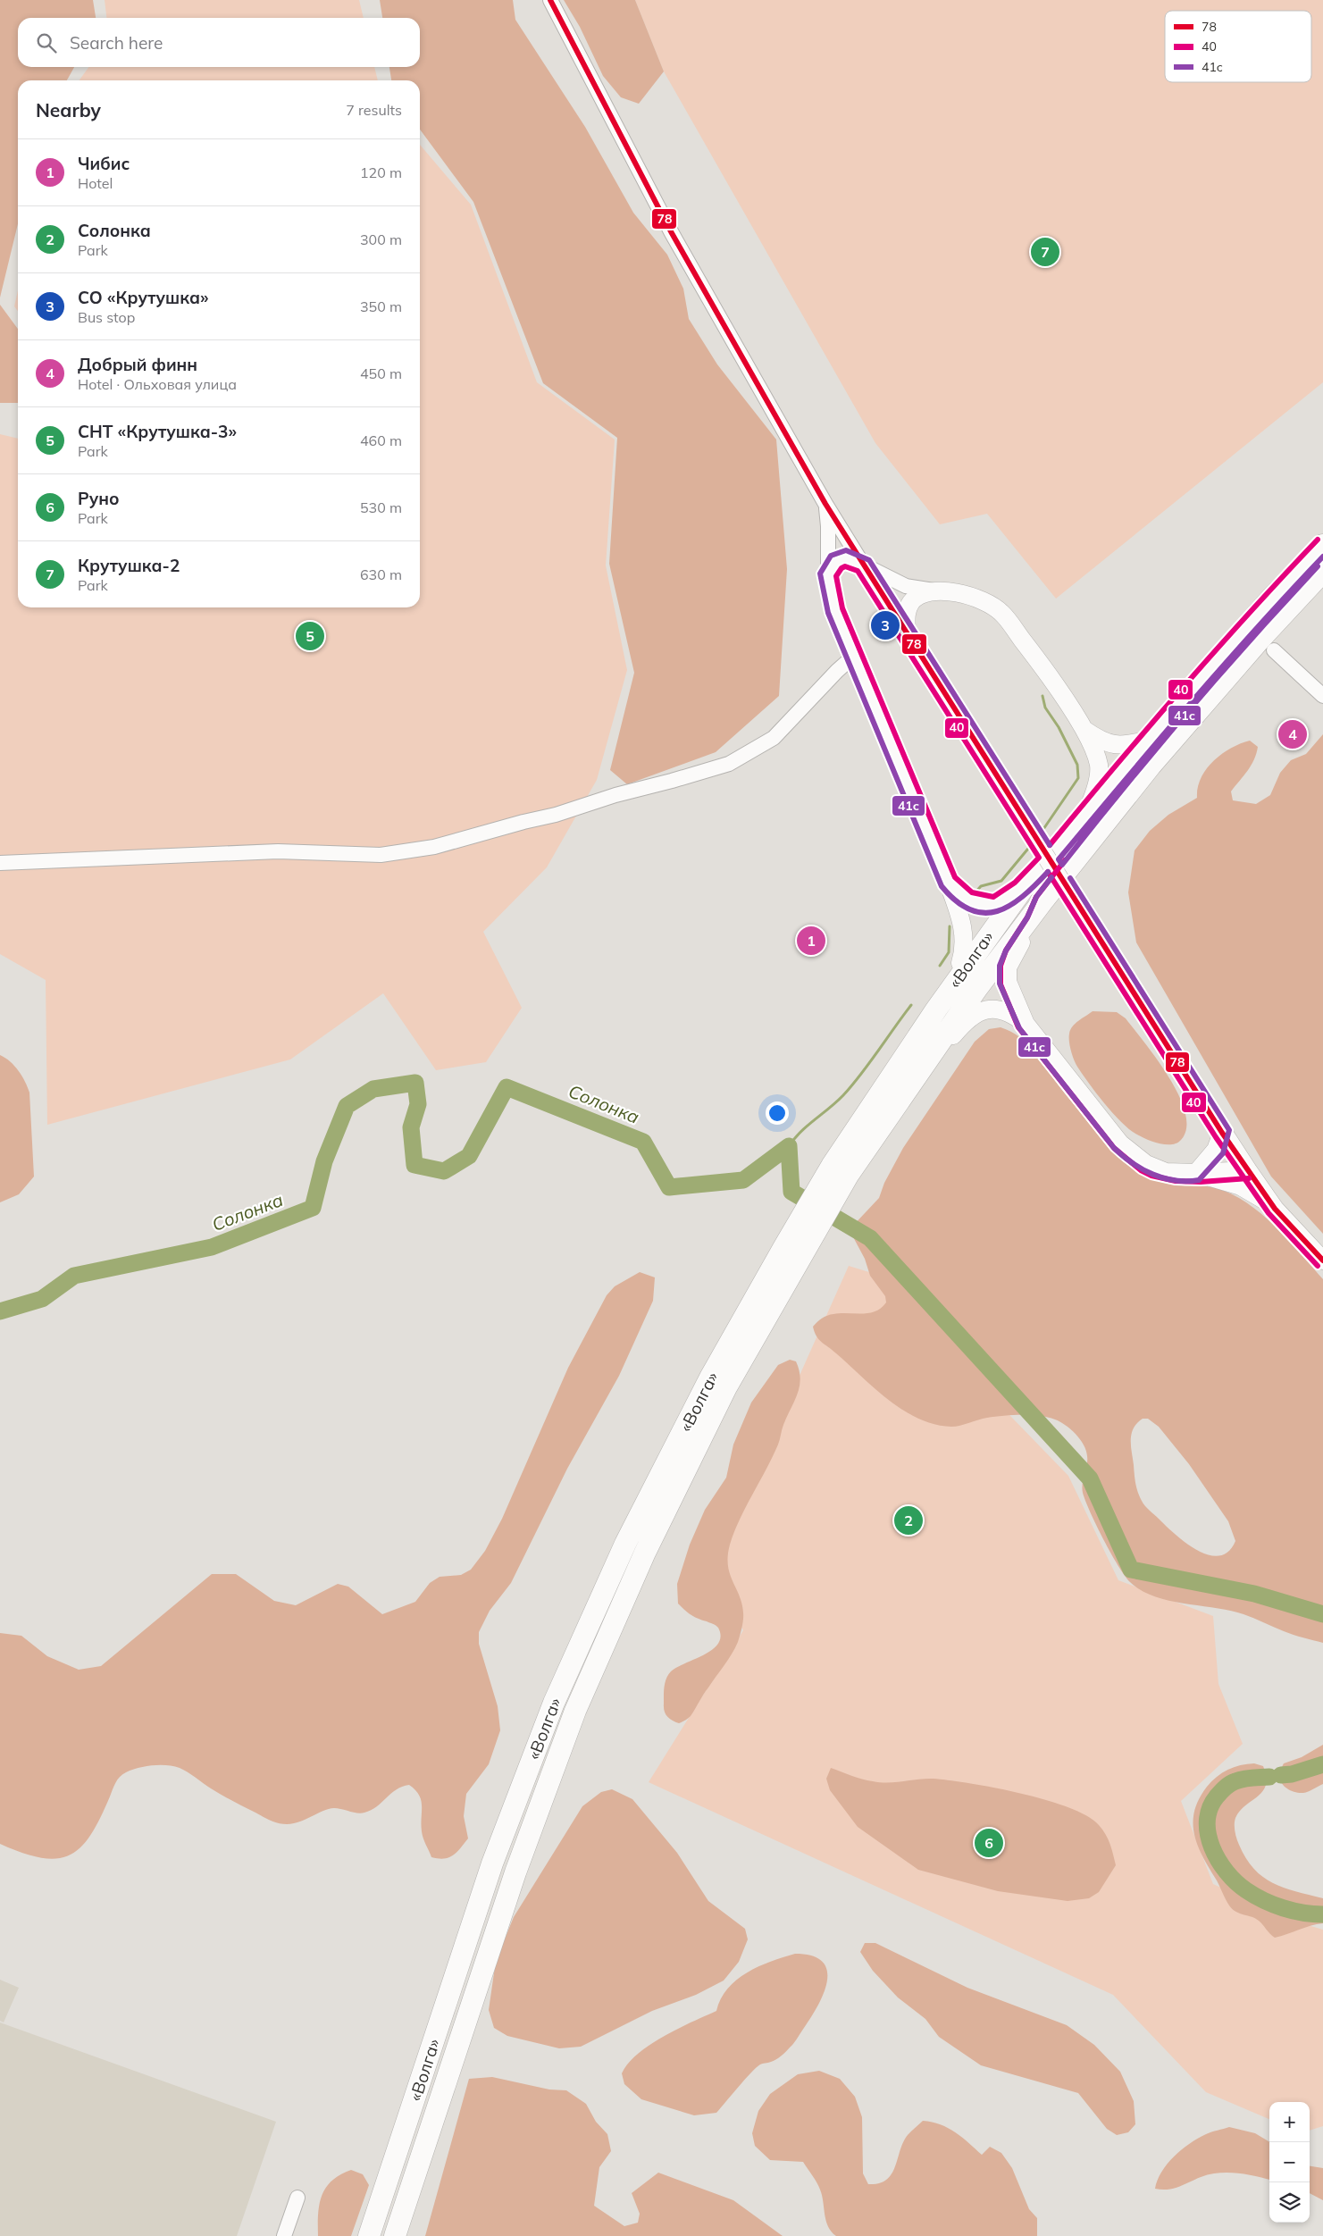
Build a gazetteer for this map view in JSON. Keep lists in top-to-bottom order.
{
  "streets": {
    "highway": ["«Волга»"]
  },
  "water": ["Солонка"],
  "lines": ["transit line 78", "transit line 40", "transit line 41с"],
  "legend": ["78", "40", "41с"],
  "page": {
    "search": "Search here",
    "heading": ["Nearby", "7 results"],
    "list": [
      {
        "mark": "1",
        "name": "Чибис",
        "note": "Hotel",
        "value": "120 m"
      },
      {
        "mark": "2",
        "name": "Солонка",
        "note": "Park",
        "value": "300 m"
      },
      {
        "mark": "3",
        "name": "СО «Крутушка»",
        "note": "Bus stop",
        "value": "350 m"
      },
      {
        "mark": "4",
        "name": "Добрый финн",
        "note": "Hotel · Ольховая улица",
        "value": "450 m"
      },
      {
        "mark": "5",
        "name": "СНТ «Крутушка-3»",
        "note": "Park",
        "value": "460 m"
      },
      {
        "mark": "6",
        "name": "Руно",
        "note": "Park",
        "value": "530 m"
      },
      {
        "mark": "7",
        "name": "Крутушка-2",
        "note": "Park",
        "value": "630 m"
      }
    ],
    "pins": [
      "7",
      "3",
      "5",
      "4",
      "1",
      "2",
      "6"
    ],
    "map_buttons": ["+", "−"]
  }
}
